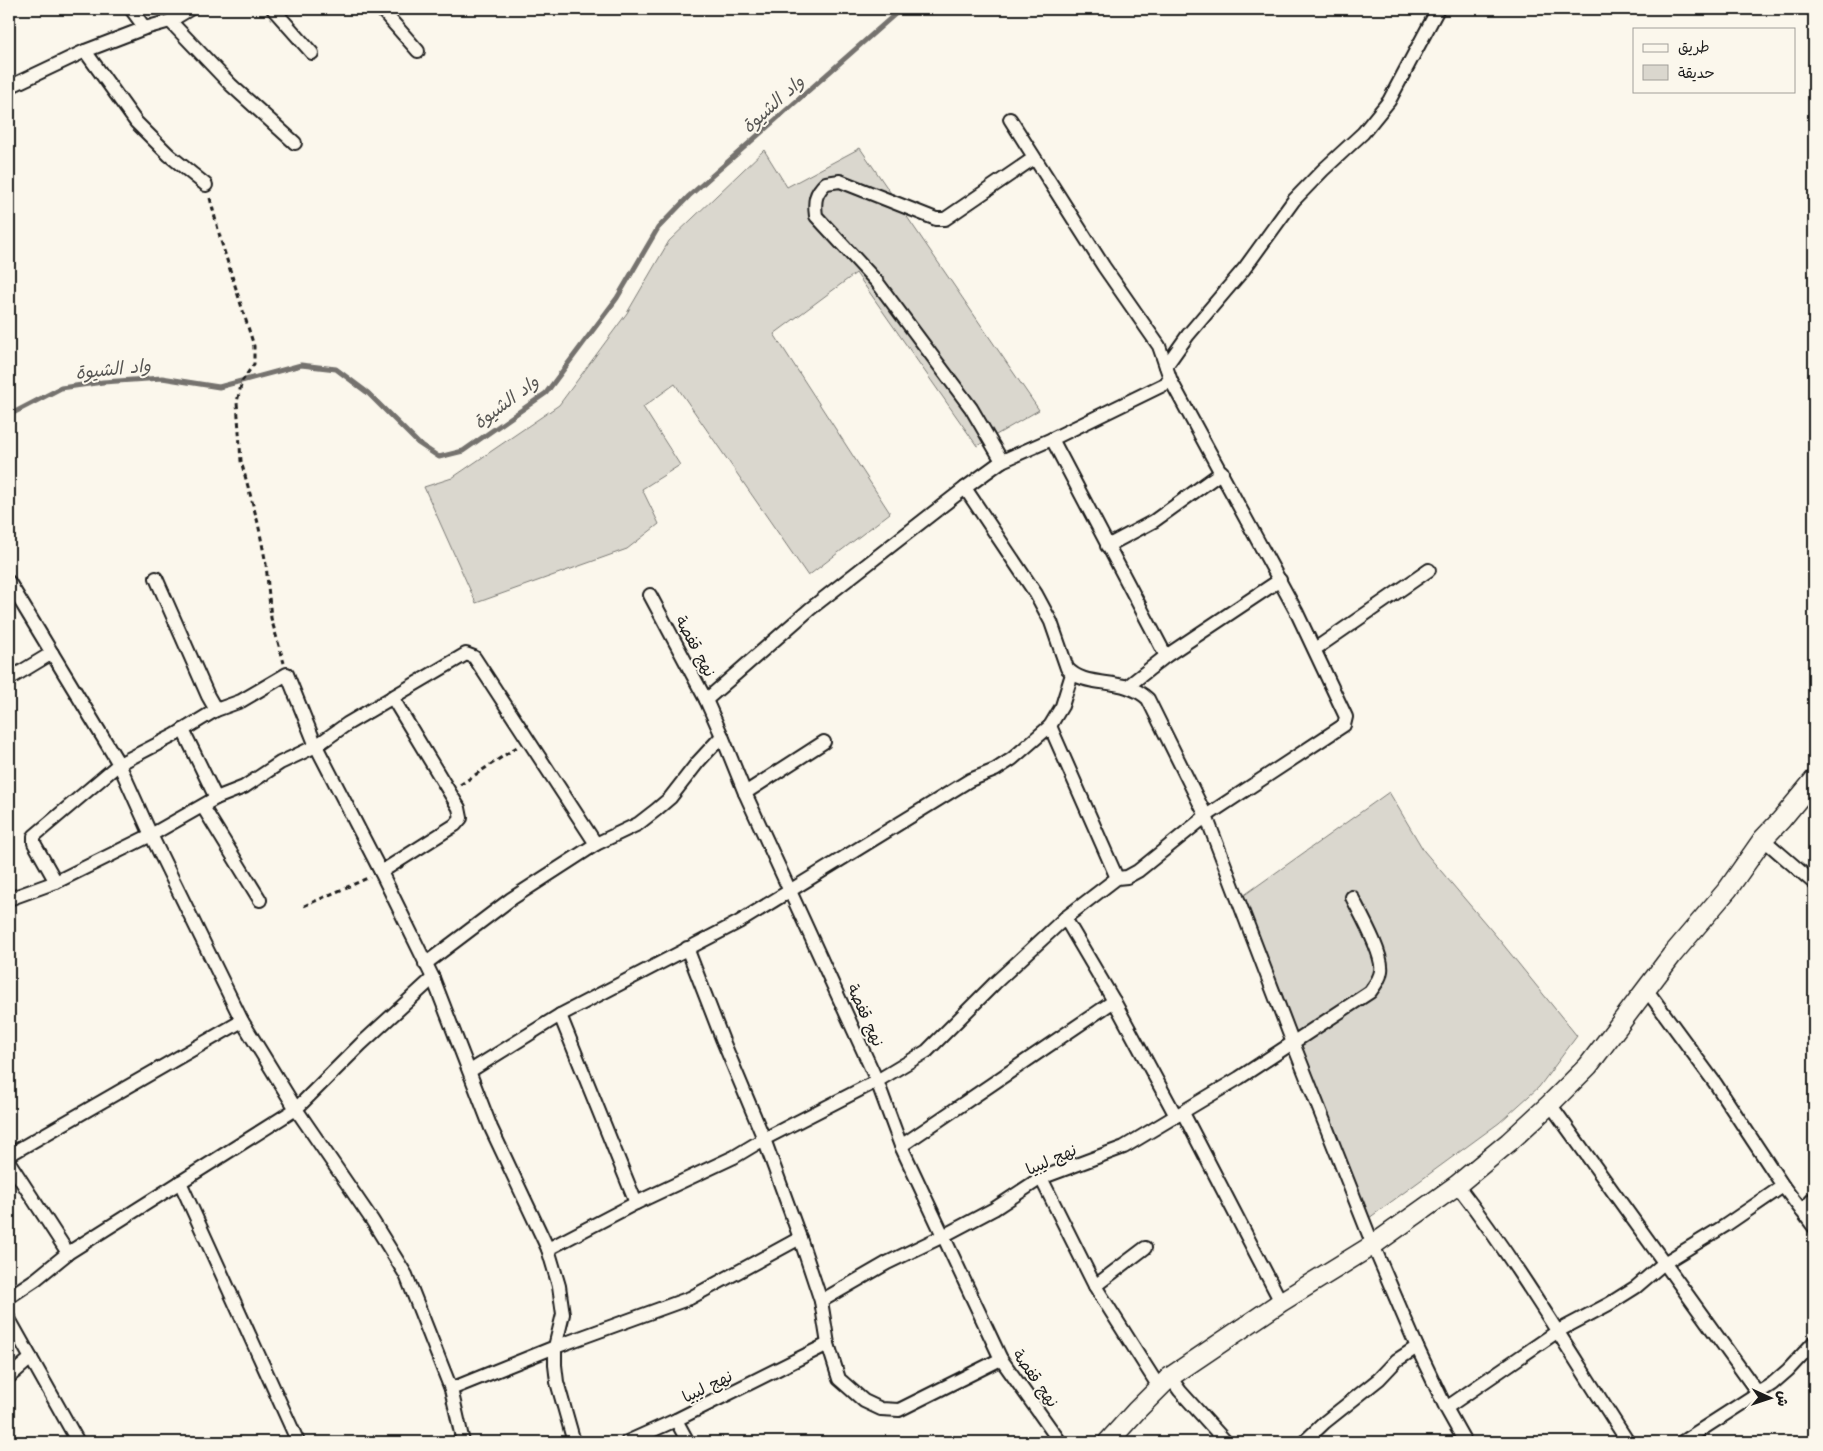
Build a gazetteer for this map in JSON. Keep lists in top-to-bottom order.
{
  "streets": {
    "street": ["نهج قفصة", "نهج ليبيا"]
  },
  "crossings": [
    ["نهج قفصة", "نهج ليبيا"]
  ],
  "water": ["واد الشيوة"],
  "legend": ["طريق", "حديقة"],
  "north": "right"
}
